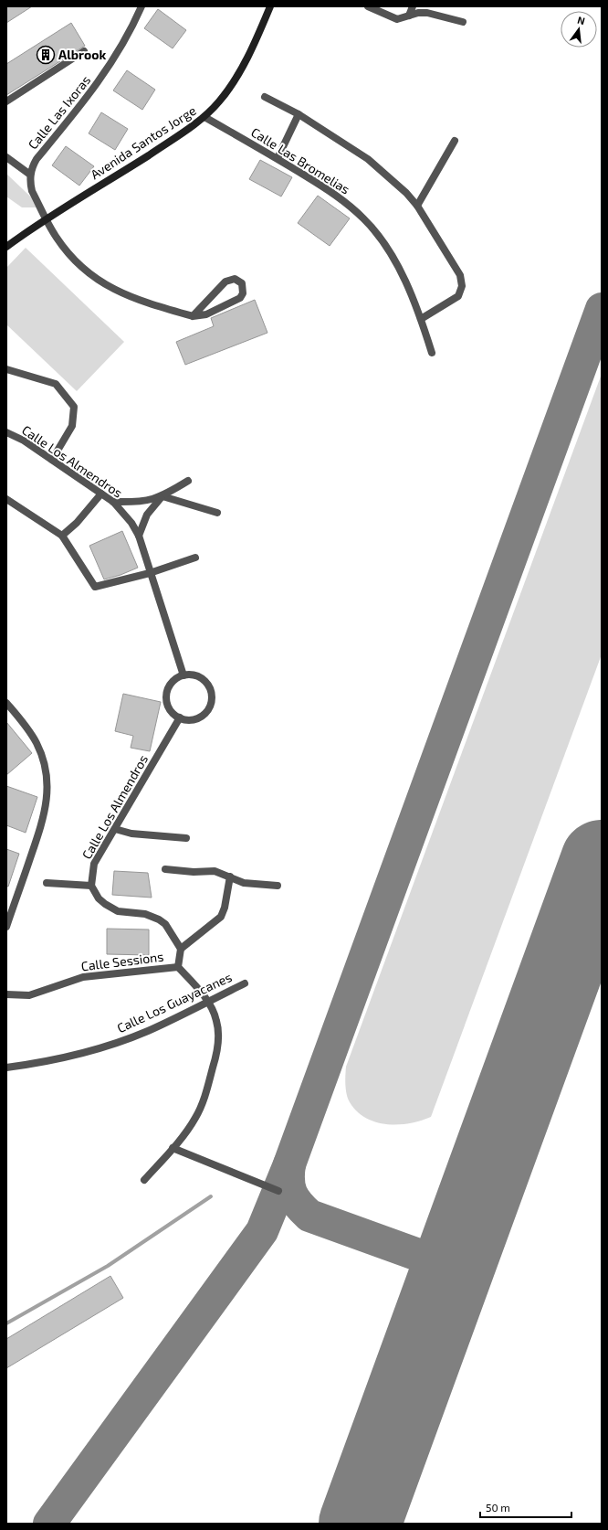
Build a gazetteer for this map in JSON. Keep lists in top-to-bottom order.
{
  "streets": {
    "main road": ["Avenida Santos Jorge"],
    "street": [
      "Calle Las Ixoras",
      "Calle Las Bromelias",
      "Calle Los Almendros",
      "Calle Sessions",
      "Calle Los Guayacanes"
    ]
  },
  "crossings": [
    ["Avenida Santos Jorge", "Calle Las Bromelias"]
  ],
  "places": {
    "building": ["Albrook"]
  },
  "scale_bar": "50 m",
  "north": "top"
}
